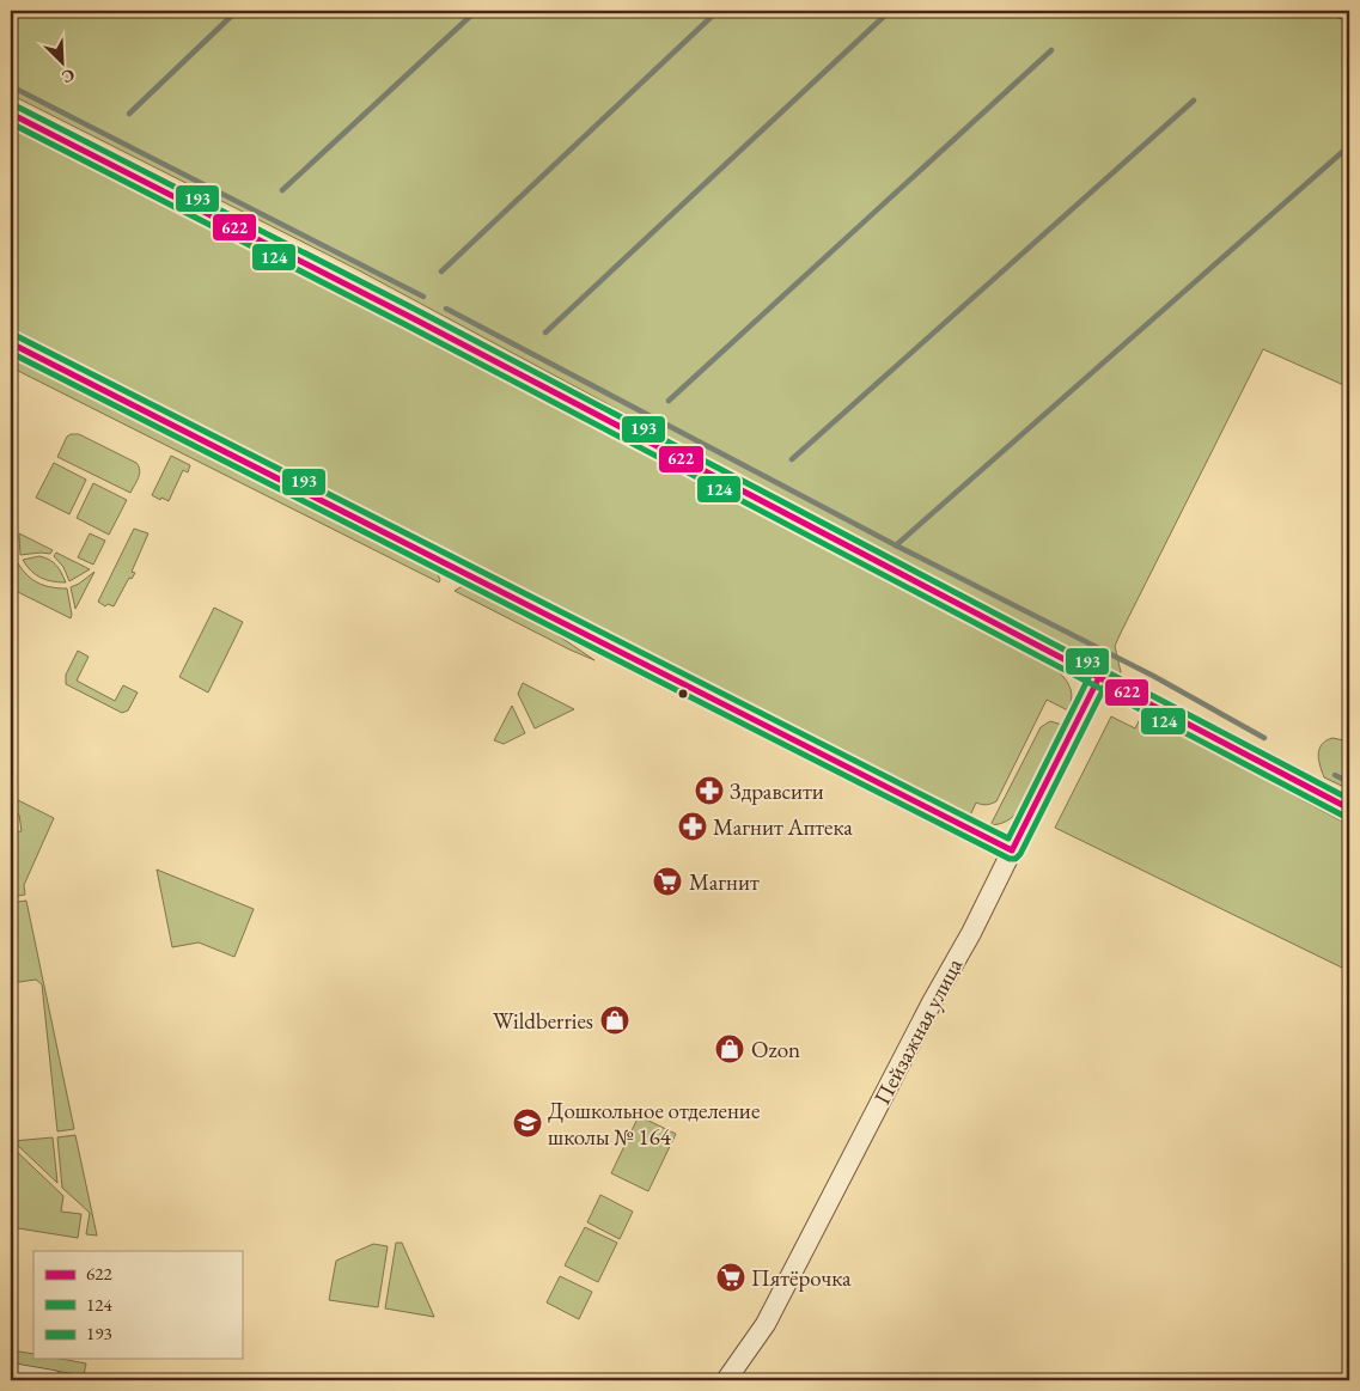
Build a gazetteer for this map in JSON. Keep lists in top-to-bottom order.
{
  "streets": {
    "street": ["Пейзажная улица"]
  },
  "places": {
    "pharmacy": ["Здравсити", "Магнит Аптека"],
    "supermarket": ["Магнит", "Пятёрочка"],
    "shop": ["Wildberries", "Ozon"],
    "school or university": ["Дошкольное отделение школы № 164"]
  },
  "lines": ["transit line 193", "transit line 622", "transit line 124"],
  "legend": ["622", "124", "193"],
  "north": "bottom right"
}
